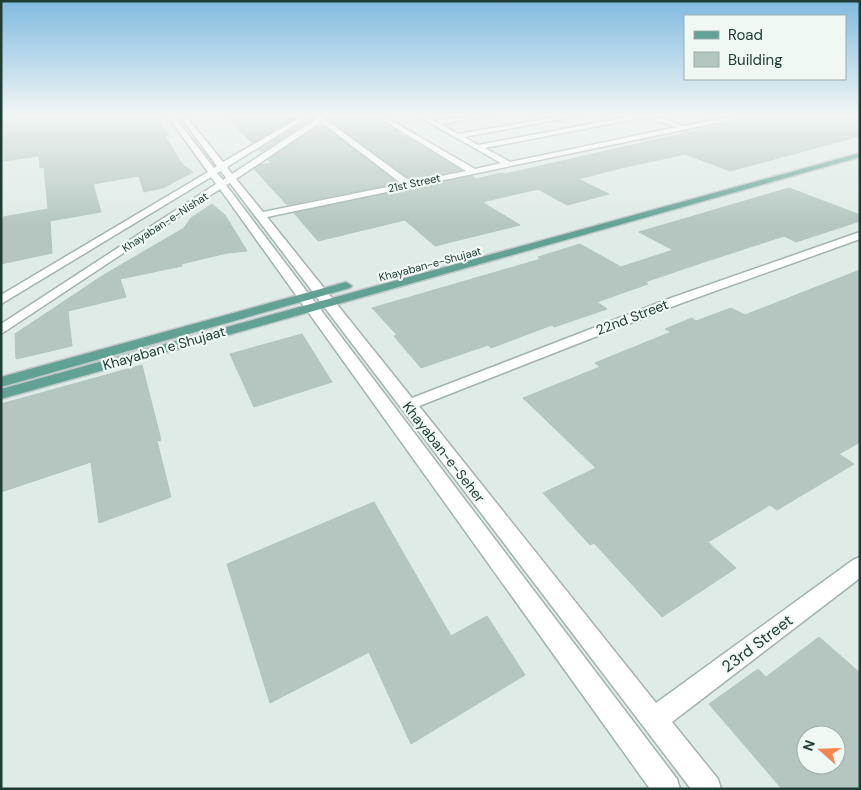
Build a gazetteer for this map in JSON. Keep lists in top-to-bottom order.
{
  "streets": {
    "main road": ["Khayaban-e-Shujaat", "Khayaban e Shujaat"],
    "street": [
      "21st Street",
      "Khayaban-e-Nishat",
      "22nd Street",
      "Khayaban-e-Seher",
      "23rd Street"
    ]
  },
  "crossings": [
    ["21st Street", "Khayaban-e-Seher"],
    ["Khayaban-e-Nishat", "Khayaban-e-Seher"],
    ["Khayaban-e-Shujaat", "Khayaban e Shujaat"],
    ["Khayaban-e-Shujaat", "Khayaban-e-Seher"],
    ["22nd Street", "Khayaban-e-Seher"],
    ["Khayaban e Shujaat", "Khayaban-e-Seher"],
    ["Khayaban-e-Seher", "23rd Street"]
  ],
  "legend": ["Road", "Building"],
  "north": "left"
}
